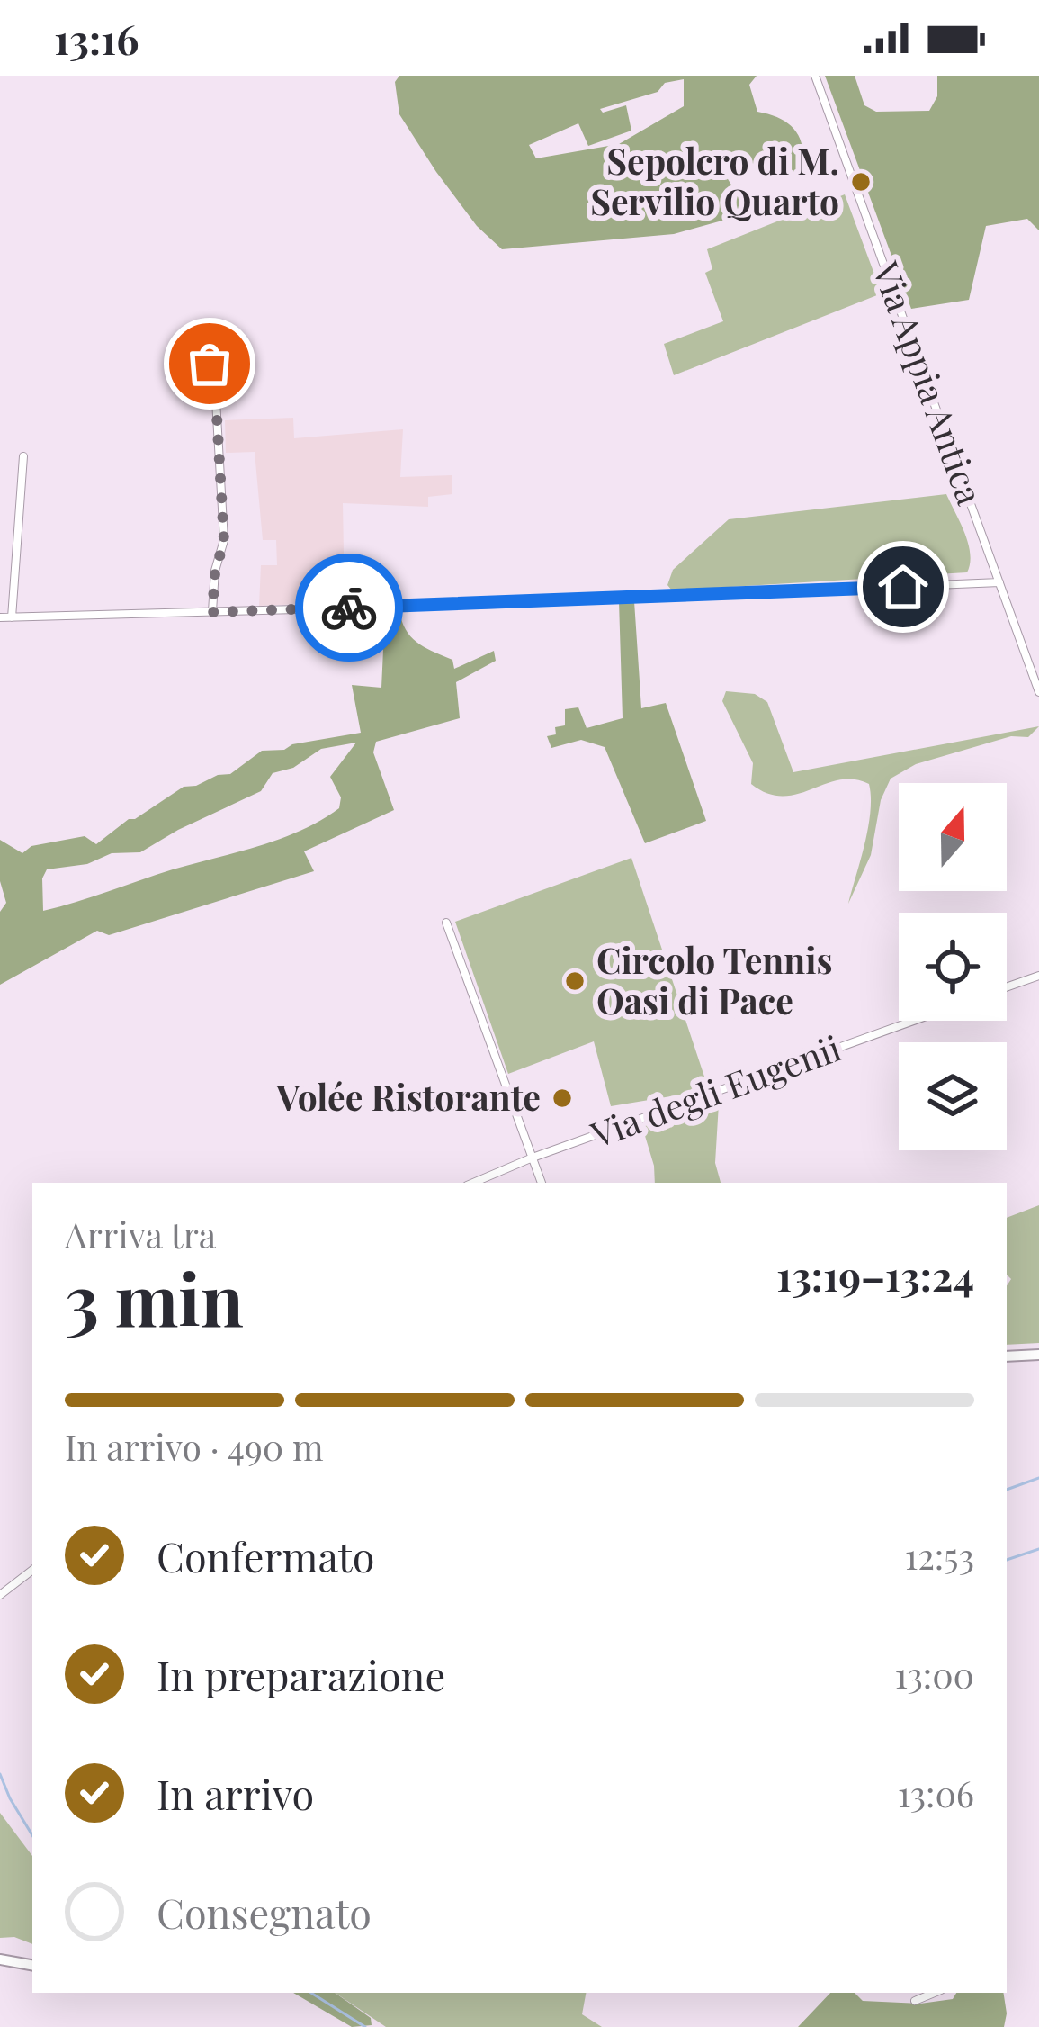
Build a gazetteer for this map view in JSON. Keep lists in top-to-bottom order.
{
  "streets": {
    "street": ["Via Appia Antica", "Via degli Eugenii"]
  },
  "places": ["Sepolcro di M. Servilio Quarto", "Circolo Tennis Oasi di Pace", "Volée Ristorante"],
  "north": "top",
  "page": {
    "status": "13:16",
    "heading": ["3 min", "Arriva tra", "13:19–13:24"],
    "bar": "In arrivo · 490 m",
    "list": [
      ["Confermato", "12:53"],
      ["In preparazione", "13:00"],
      ["In arrivo", "13:06"],
      "Consegnato"
    ]
  }
}
